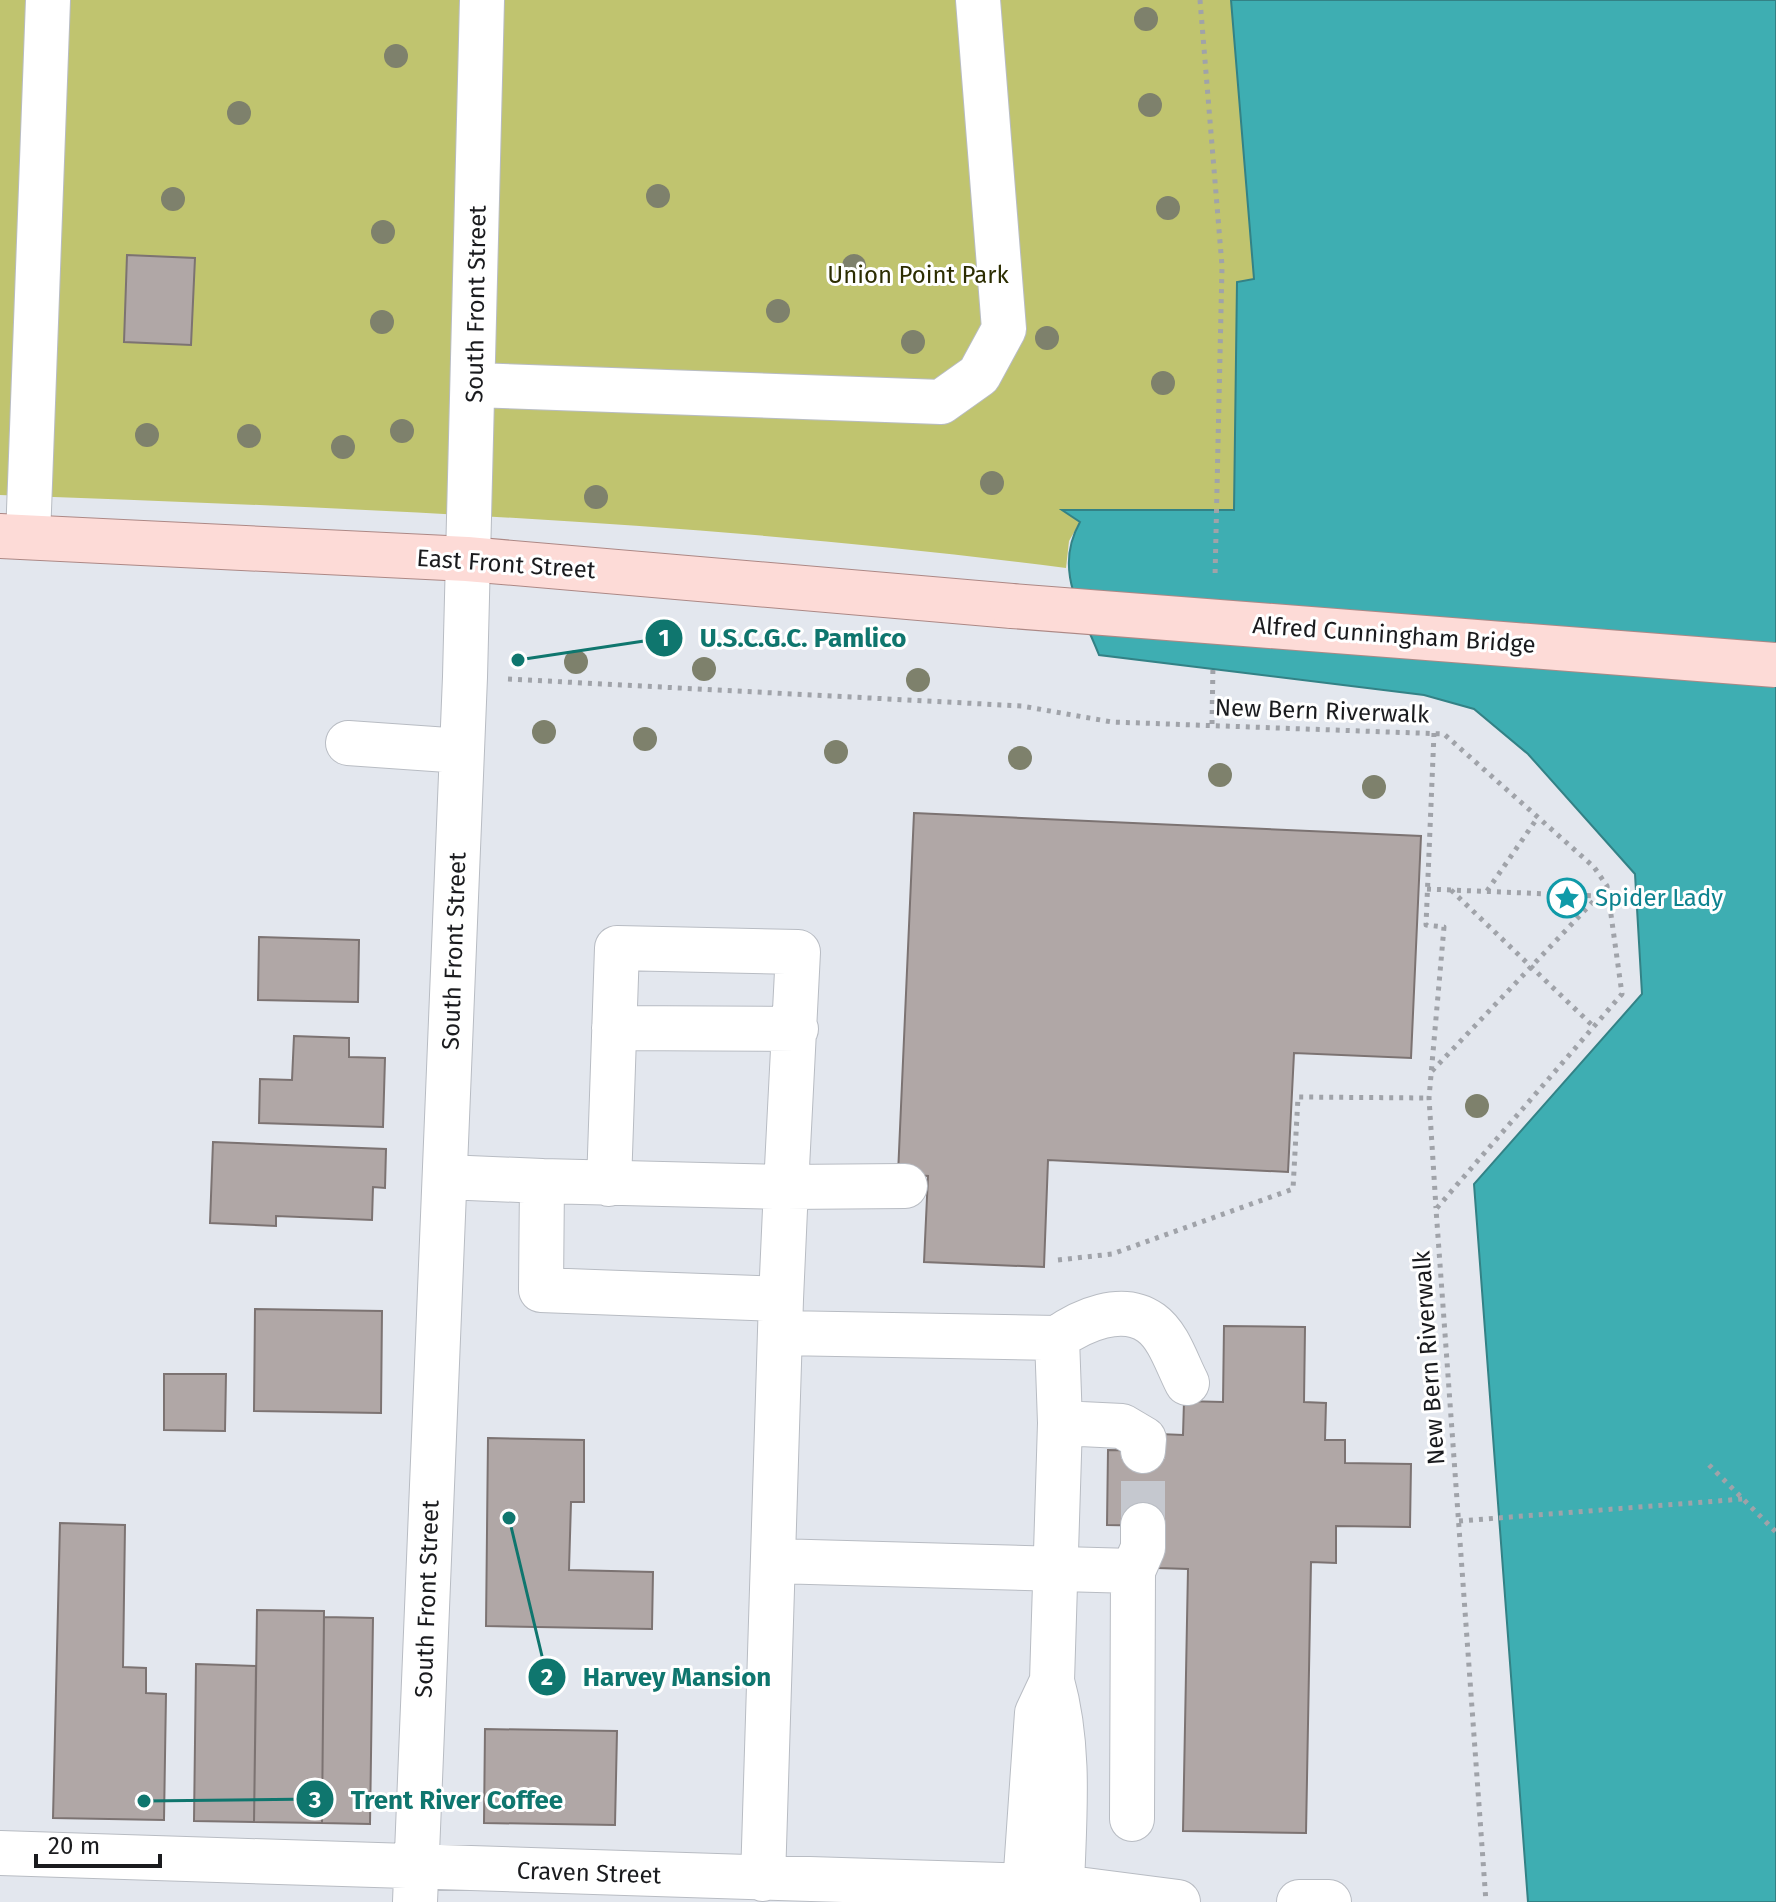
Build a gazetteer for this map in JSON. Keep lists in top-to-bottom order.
{
  "streets": {
    "main road": ["East Front Street", "Alfred Cunningham Bridge"],
    "street": ["South Front Street", "Craven Street"],
    "path": ["New Bern Riverwalk"]
  },
  "crossings": [
    ["South Front Street", "East Front Street"],
    ["South Front Street", "New Bern Riverwalk"],
    ["South Front Street", "Craven Street"],
    ["East Front Street", "Alfred Cunningham Bridge"]
  ],
  "parks": ["Union Point Park"],
  "places": {
    "other": ["U.S.C.G.C. Pamlico", "Harvey Mansion", "Trent River Coffee"],
    "place": ["Spider Lady"]
  },
  "scale_bar": "20 m"
}
